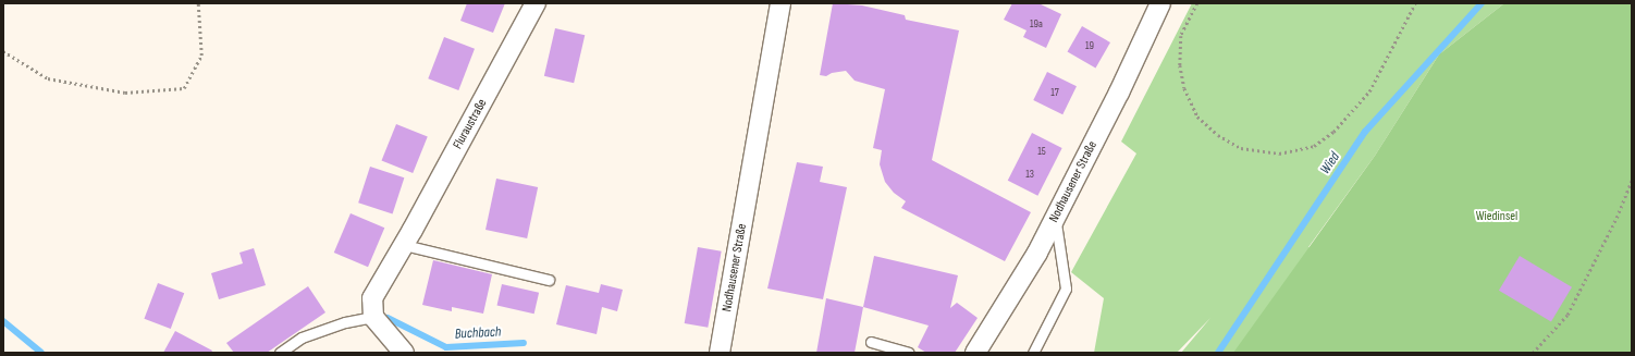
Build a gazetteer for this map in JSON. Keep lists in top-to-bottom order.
{
  "streets": {
    "street": ["Fluraustraße", "Nodhausener Straße"]
  },
  "water": ["Wied", "Buchbach"],
  "parks": ["Wiedinsel"],
  "house_numbers": [
    "19a",
    "19",
    "17",
    "15",
    "13"
  ]
}
